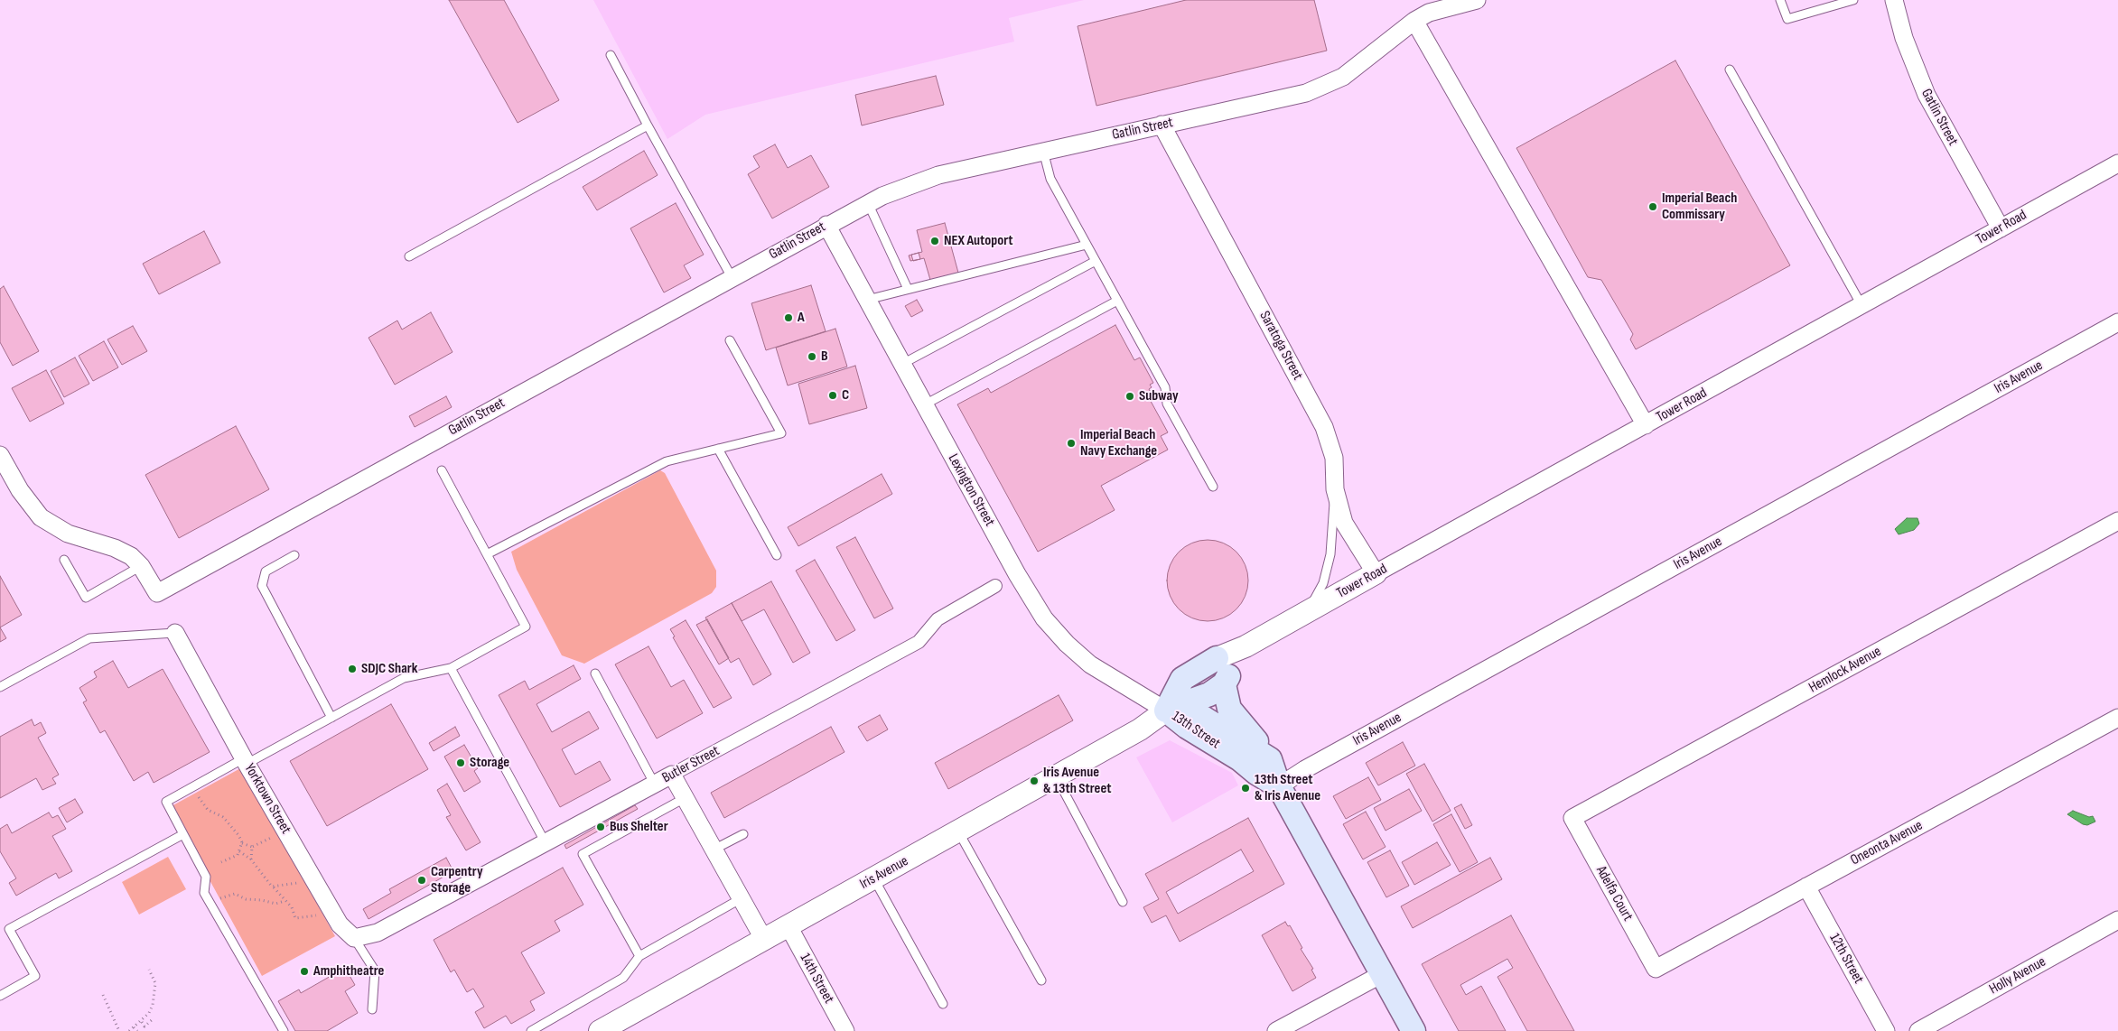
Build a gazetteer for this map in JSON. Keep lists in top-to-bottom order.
{
  "streets": {
    "main road": ["Tower Road", "13th Street"],
    "street": [
      "Gatlin Street",
      "Saratoga Street",
      "Iris Avenue",
      "Lexington Street",
      "Hemlock Avenue",
      "Butler Street",
      "Yorktown Street",
      "Oneonta Avenue",
      "Adelfa Court",
      "12th Street",
      "Holly Avenue",
      "14th Street"
    ]
  },
  "crossings": [
    ["Gatlin Street", "Tower Road"],
    ["Gatlin Street", "Saratoga Street"],
    ["Gatlin Street", "Lexington Street"],
    ["Tower Road", "Saratoga Street"],
    ["Tower Road", "Iris Avenue"],
    ["Tower Road", "Lexington Street"],
    ["Tower Road", "13th Street"],
    ["Iris Avenue", "Lexington Street"],
    ["Iris Avenue", "13th Street"],
    ["Iris Avenue", "14th Street"],
    ["Lexington Street", "13th Street"],
    ["Hemlock Avenue", "Adelfa Court"],
    ["Butler Street", "Yorktown Street"],
    ["Oneonta Avenue", "Adelfa Court"],
    ["Oneonta Avenue", "12th Street"]
  ],
  "places": [
    "Imperial Beach Commissary",
    "NEX Autoport",
    "A",
    "B",
    "C",
    "Subway",
    "Imperial Beach Navy Exchange",
    "SDJC Shark",
    "Storage",
    "Iris Avenue & 13th Street",
    "13th Street & Iris Avenue",
    "Bus Shelter",
    "Carpentry Storage",
    "Amphitheatre"
  ]
}
